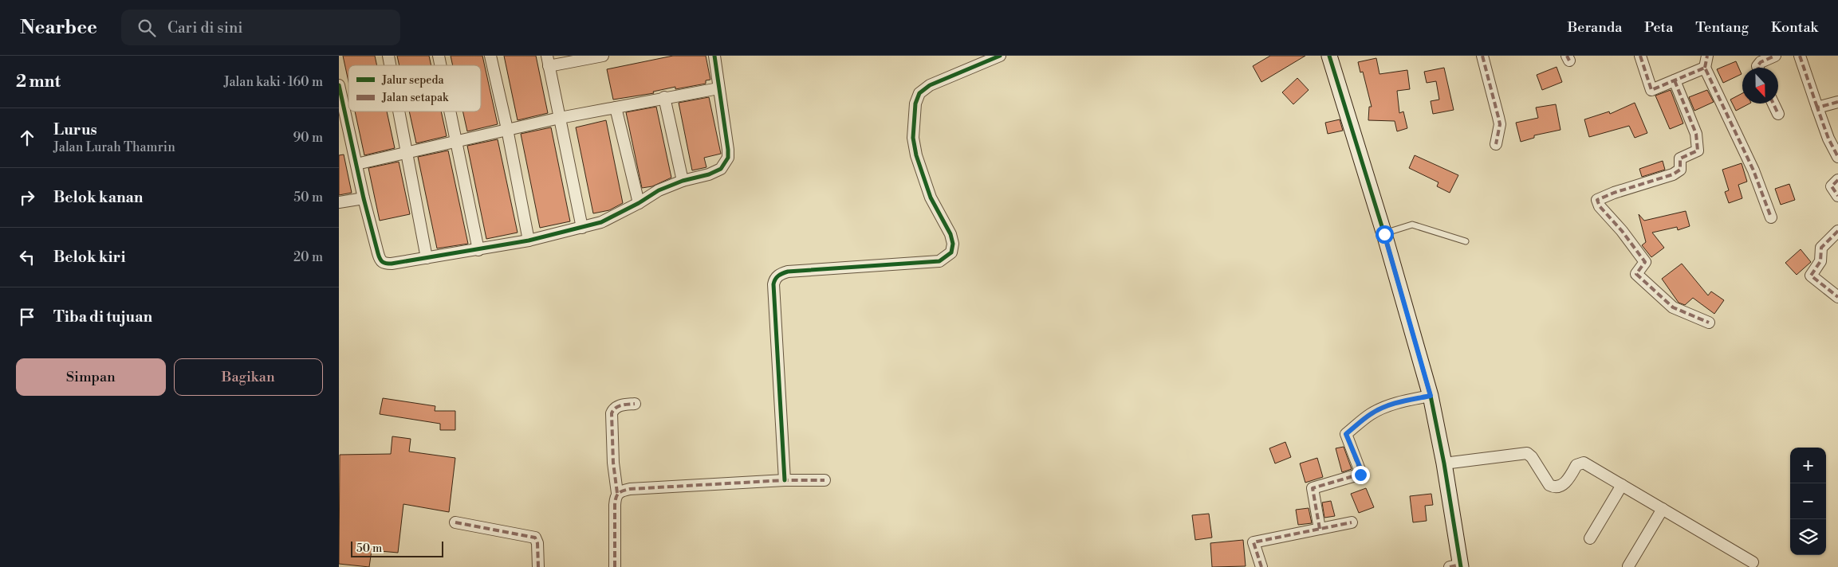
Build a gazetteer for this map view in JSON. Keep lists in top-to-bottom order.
{
  "legend": ["Jalur sepeda", "Jalan setapak"],
  "scale_bar": "50 m",
  "north": "bottom",
  "page": {
    "header": "Nearbee",
    "search": "Cari di sini",
    "nav": [
      "Beranda",
      "Peta",
      "Tentang",
      "Kontak"
    ],
    "heading": ["2 mnt", "Jalan kaki · 160 m"],
    "list": [
      ["Lurus", "Jalan Lurah Thamrin", "90 m"],
      ["Belok kanan", "50 m"],
      ["Belok kiri", "20 m"],
      "Tiba di tujuan"
    ],
    "buttons": ["Simpan", "Bagikan"],
    "map_buttons": ["+", "−"],
    "scale": "50 m"
  }
}
